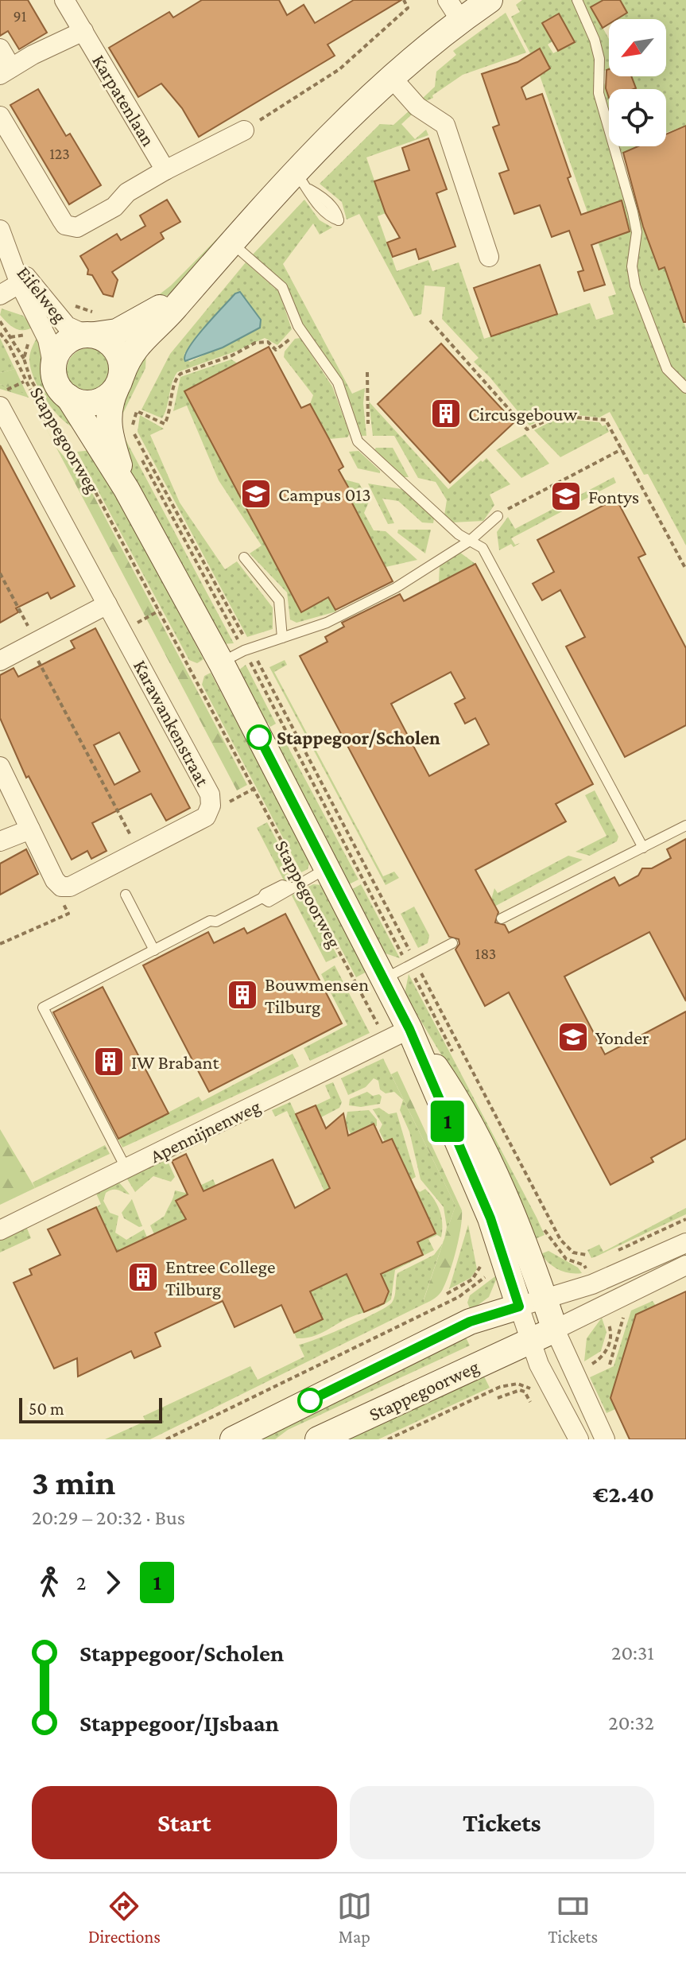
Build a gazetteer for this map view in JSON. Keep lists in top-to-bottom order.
{
  "streets": {
    "street": [
      "Karpatenlaan",
      "Eifelweg",
      "Stappegoorweg",
      "Karawankenstraat",
      "Apennijnenweg"
    ]
  },
  "crossings": [
    ["Eifelweg", "Stappegoorweg"],
    ["Stappegoorweg", "Apennijnenweg"]
  ],
  "places": {
    "building": [
      "Circusgebouw",
      "Bouwmensen Tilburg",
      "IW Brabant",
      "Entree College Tilburg"
    ],
    "school or university": ["Campus 013", "Fontys", "Yonder"],
    "other": ["Stappegoor/Scholen"]
  },
  "lines": ["bus line 1"],
  "house_numbers": ["91", "123", "183"],
  "scale_bar": "50 m",
  "north": "bottom left",
  "page": {
    "on_map": "1",
    "scale": "50 m",
    "heading": ["3 min", "20:29 – 20:32 · Bus", "€2.40"],
    "legs": ["2", "1"],
    "list": [
      {
        "name": "Stappegoor/Scholen",
        "value": "20:31"
      },
      {
        "name": "Stappegoor/IJsbaan",
        "value": "20:32"
      }
    ],
    "buttons": ["Start", "Tickets"],
    "tabs": ["Directions", "Map", "Tickets"]
  }
}
